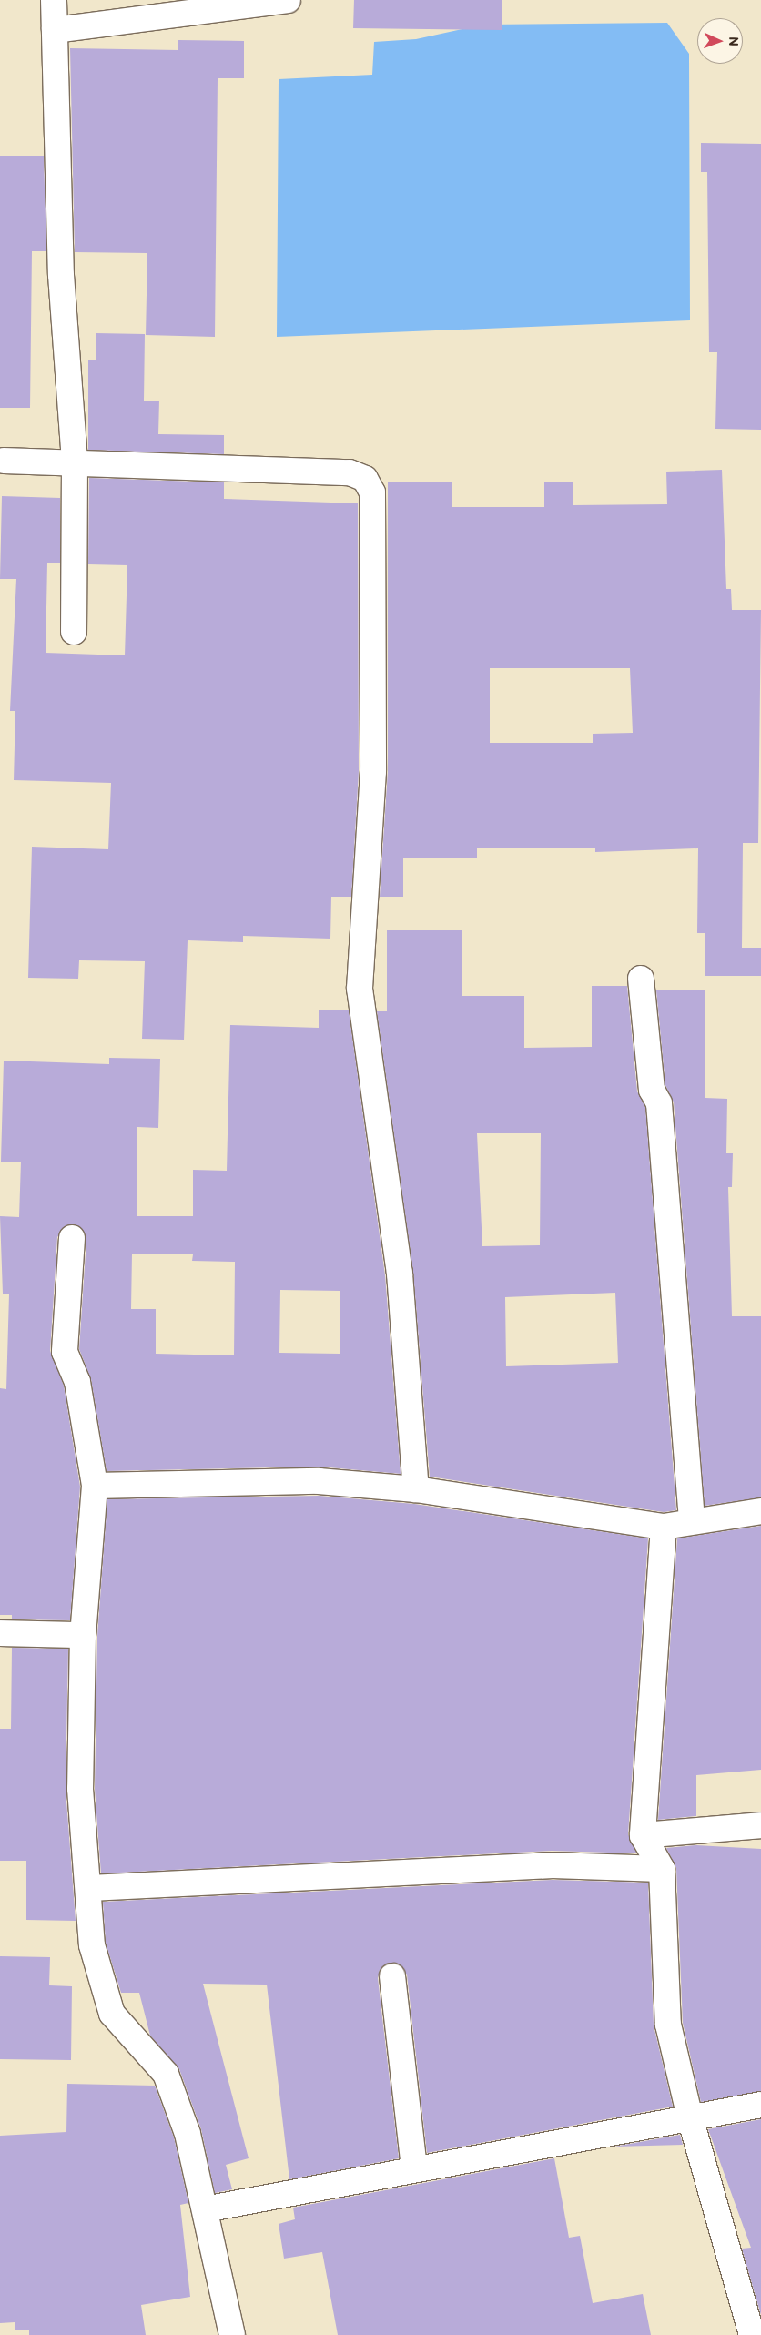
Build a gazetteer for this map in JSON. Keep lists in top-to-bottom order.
{
  "north": "right"
}
